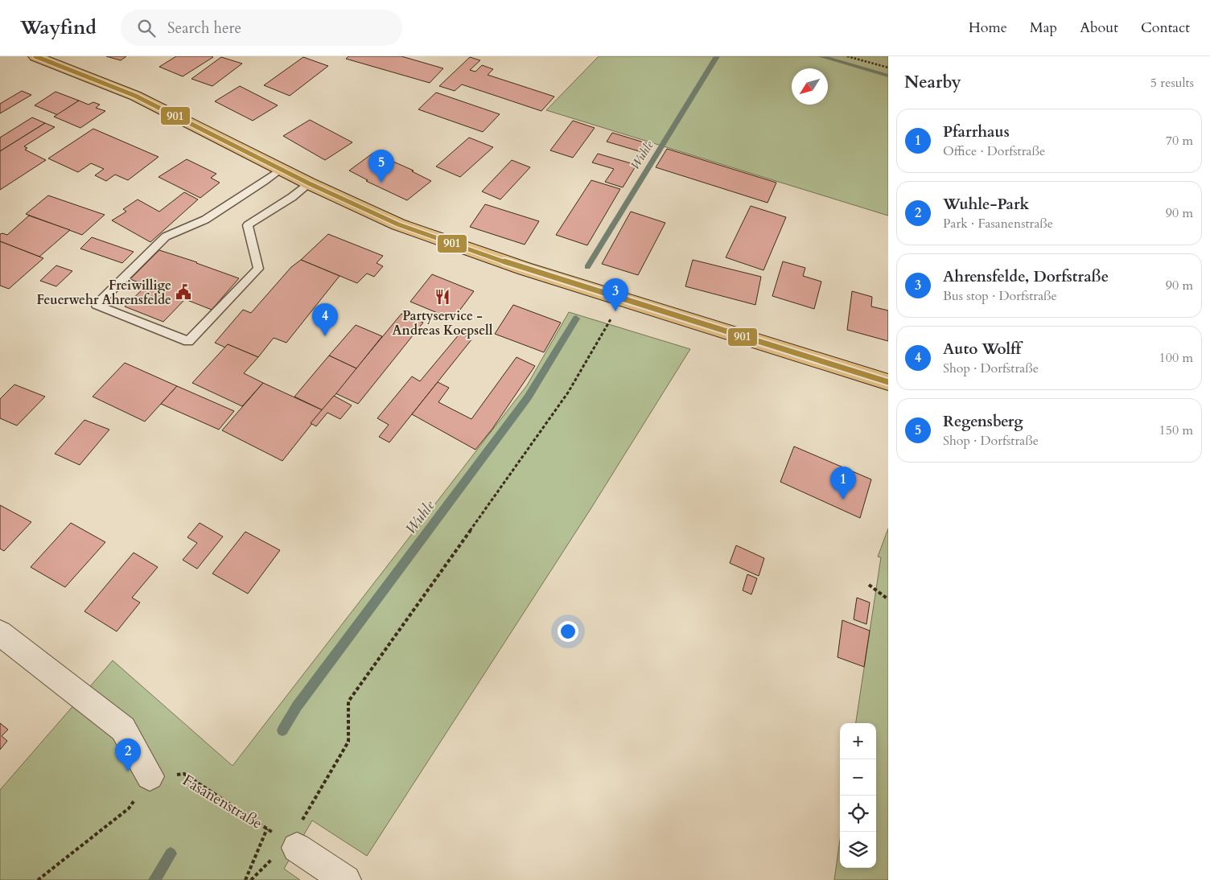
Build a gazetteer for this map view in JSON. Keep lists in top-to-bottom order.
{
  "streets": {
    "path": ["Fasanenstraße"]
  },
  "water": ["Wuhle"],
  "places": {
    "public building": ["Freiwillige Feuerwehr Ahrensfelde"],
    "restaurant": ["Partyservice - Andreas Koepsell"]
  },
  "lines": ["transit line 901"],
  "north": "bottom left",
  "page": {
    "header": "Wayfind",
    "search": "Search here",
    "nav": [
      "Home",
      "Map",
      "About",
      "Contact"
    ],
    "heading": ["Nearby", "5 results"],
    "list": [
      {
        "mark": "1",
        "name": "Pfarrhaus",
        "note": "Office · Dorfstraße",
        "value": "70 m"
      },
      {
        "mark": "2",
        "name": "Wuhle-Park",
        "note": "Park · Fasanenstraße",
        "value": "90 m"
      },
      {
        "mark": "3",
        "name": "Ahrensfelde, Dorfstraße",
        "note": "Bus stop · Dorfstraße",
        "value": "90 m"
      },
      {
        "mark": "4",
        "name": "Auto Wolff",
        "note": "Shop · Dorfstraße",
        "value": "100 m"
      },
      {
        "mark": "5",
        "name": "Regensberg",
        "note": "Shop · Dorfstraße",
        "value": "150 m"
      }
    ],
    "pins": [
      "5",
      "3",
      "4",
      "1",
      "2"
    ],
    "map_buttons": ["+", "−"]
  }
}
